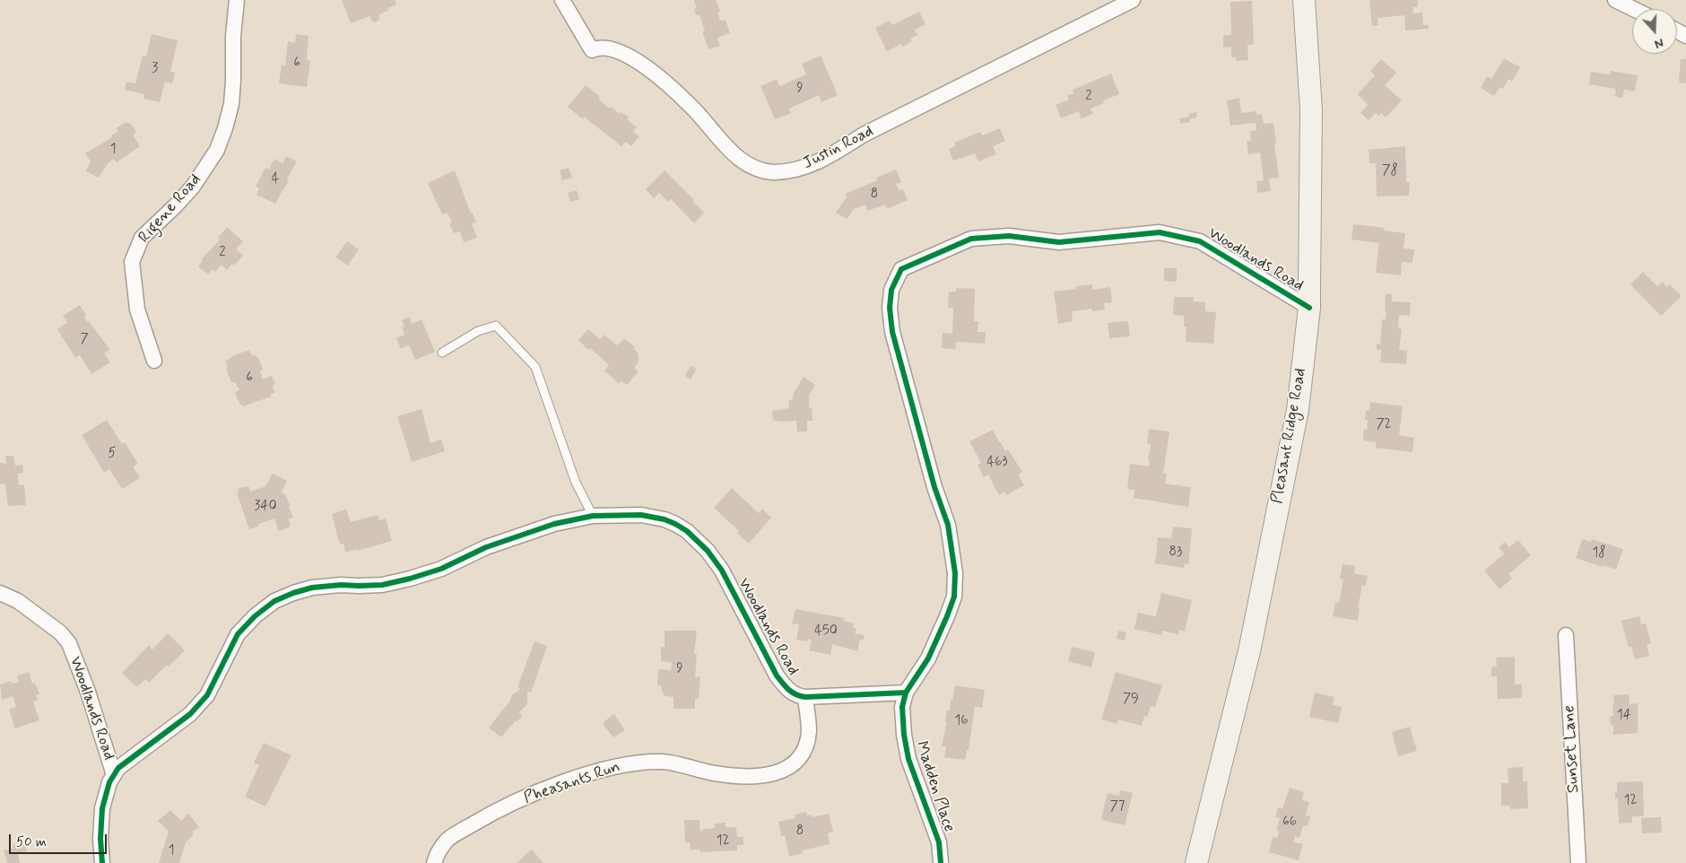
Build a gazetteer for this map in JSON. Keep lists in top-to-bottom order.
{
  "streets": {
    "street": [
      "Justin Road",
      "Rigene Road",
      "Woodlands Road",
      "Pleasant Ridge Road",
      "Sunset Lane",
      "Pheasants Run",
      "Madden Place"
    ]
  },
  "crossings": [
    ["Woodlands Road", "Pleasant Ridge Road"],
    ["Woodlands Road", "Pheasants Run"],
    ["Woodlands Road", "Madden Place"]
  ],
  "house_numbers": [
    "6",
    "3",
    "9",
    "2",
    "1",
    "78",
    "4",
    "8",
    "2",
    "7",
    "6",
    "72",
    "5",
    "463",
    "340",
    "83",
    "18",
    "450",
    "9",
    "79",
    "14",
    "16",
    "12",
    "77",
    "66",
    "8",
    "12",
    "1"
  ],
  "scale_bar": "50 m",
  "north": "bottom"
}
